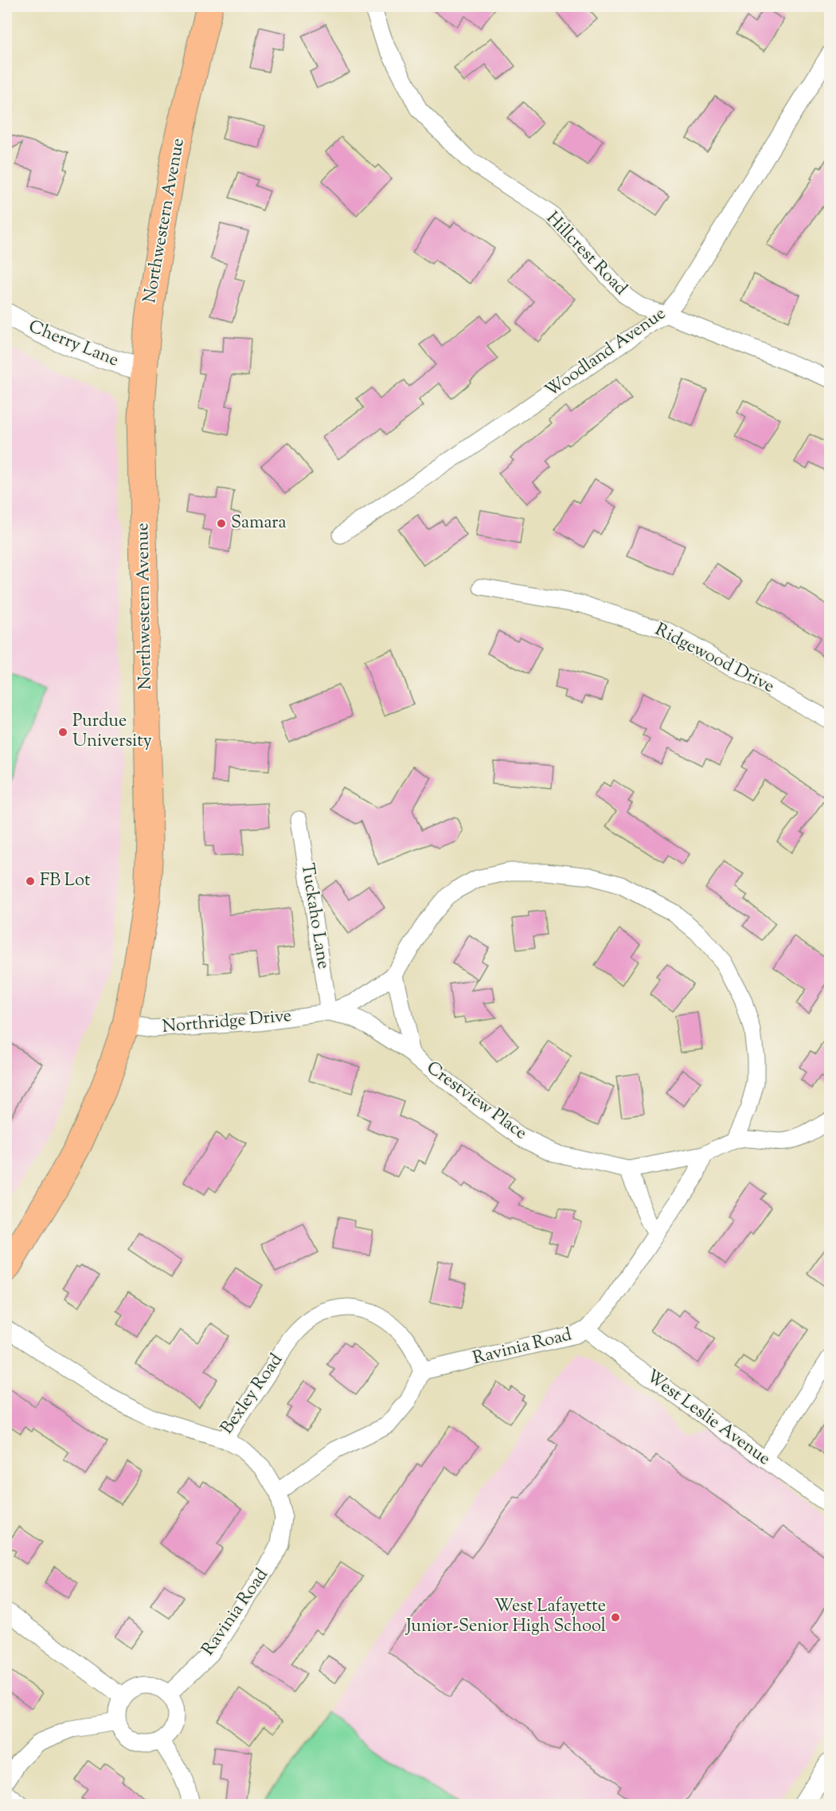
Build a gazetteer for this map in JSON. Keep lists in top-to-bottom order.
{
  "streets": {
    "main road": ["Northwestern Avenue"],
    "street": [
      "Hillcrest Road",
      "Cherry Lane",
      "Woodland Avenue",
      "Ridgewood Drive",
      "Tuckaho Lane",
      "Northridge Drive",
      "Crestview Place",
      "Ravinia Road",
      "Bexley Road",
      "West Leslie Avenue"
    ]
  },
  "crossings": [
    ["Northwestern Avenue", "Cherry Lane"],
    ["Northwestern Avenue", "Northridge Drive"],
    ["Hillcrest Road", "Woodland Avenue"],
    ["Tuckaho Lane", "Northridge Drive"],
    ["Northridge Drive", "Crestview Place"],
    ["Crestview Place", "Ravinia Road"],
    ["Ravinia Road", "Bexley Road"],
    ["Ravinia Road", "West Leslie Avenue"]
  ],
  "places": [
    "Samara",
    "Purdue University",
    "FB Lot",
    "West Lafayette Junior-Senior High School"
  ]
}
